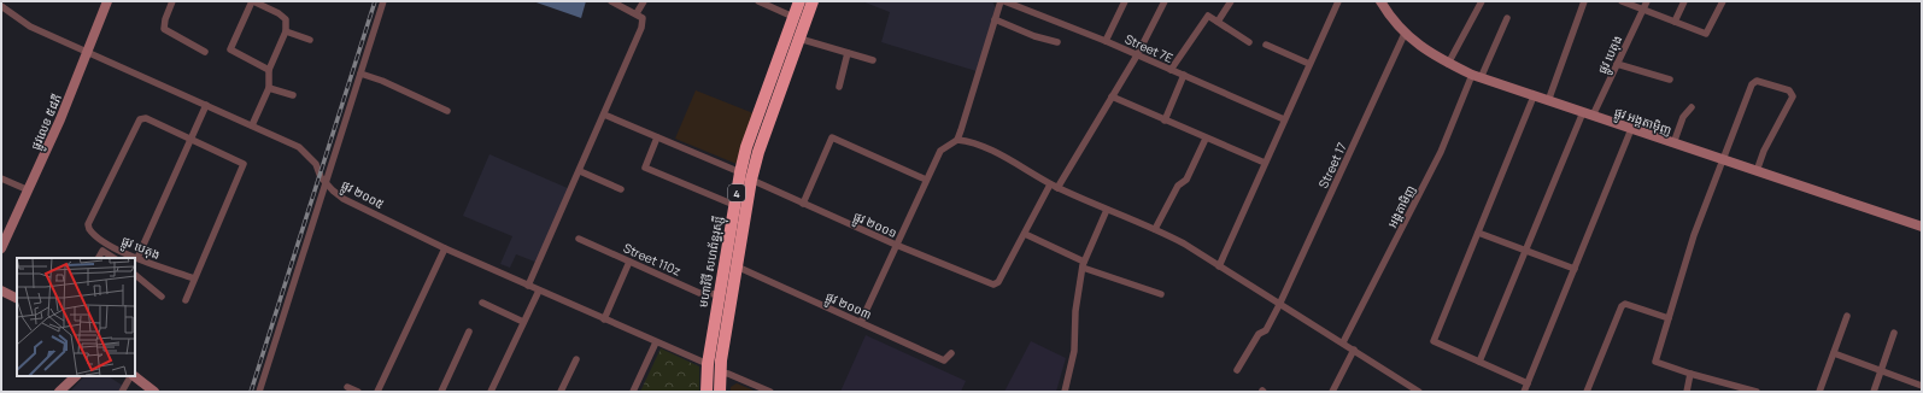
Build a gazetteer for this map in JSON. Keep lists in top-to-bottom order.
{
  "streets": {
    "highway": ["4", "មហាវិថី សហព័ន្ធរុស្ស៊ី"],
    "street": [
      "Street 7E",
      "ផ្លូវ បេតុង",
      "ផ្លូវ អង្តតាម៉ិញ",
      "ផ្លូវលេខ ៥៨ភី",
      "Street 17",
      "ផ្លូវ ២០០៥",
      "អង្គតាមិញ",
      "ផ្លូវ ២០០១",
      "Street 110z",
      "ផ្លូវ ២០០៣"
    ]
  },
  "crossings": [
    ["ផ្លូវ បេតុង", "ផ្លូវ អង្តតាម៉ិញ"],
    ["ផ្លូវ អង្តតាម៉ិញ", "Street 17"],
    ["ផ្លូវ អង្តតាម៉ិញ", "អង្គតាមិញ"],
    ["ផ្លូវលេខ ៥៨ភី", "ផ្លូវ ២០០៥"],
    ["4", "ផ្លូវ ២០០១"],
    ["4", "ផ្លូវ ២០០៣"],
    ["ផ្លូវ ២០០៥", "មហាវិថី សហព័ន្ធរុស្ស៊ី"],
    ["Street 110z", "មហាវិថី សហព័ន្ធរុស្ស៊ី"]
  ]
}
